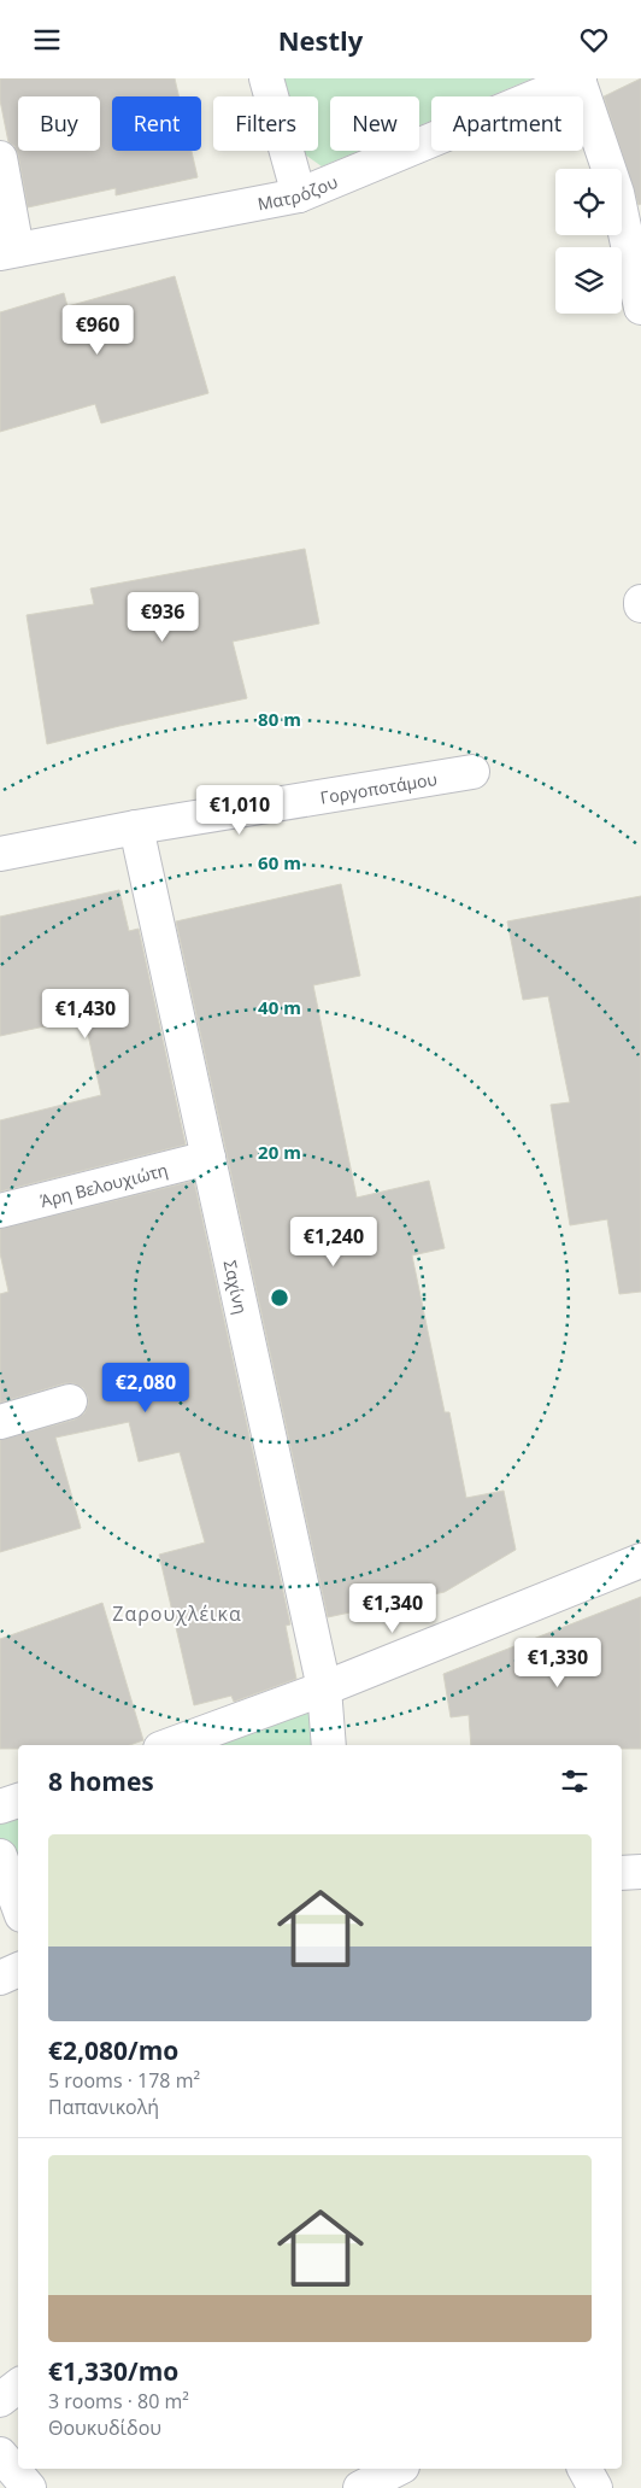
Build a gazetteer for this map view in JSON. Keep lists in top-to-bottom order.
{
  "streets": {
    "street": [
      "Ματρόζου",
      "Γοργοποτάμου",
      "Άρη Βελουχιώτη",
      "Σαχίνη"
    ]
  },
  "crossings": [
    ["Γοργοποτάμου", "Σαχίνη"],
    ["Άρη Βελουχιώτη", "Σαχίνη"]
  ],
  "districts": ["Ζαρουχλέικα"],
  "page": {
    "header": "Nestly",
    "chip": [
      "Buy",
      "Rent",
      "Filters",
      "New",
      "Apartment"
    ],
    "price": [
      "€960",
      "€936",
      "€1,010",
      "€1,430",
      "€1,240",
      "€2,080",
      "€1,340",
      "€1,330"
    ],
    "heading": "8 homes",
    "list": [
      {
        "name": "€2,080/mo",
        "note": "5 rooms · 178 m² · Παπανικολή"
      },
      {
        "name": "€1,330/mo",
        "note": "3 rooms · 80 m² · Θουκυδίδου"
      }
    ]
  },
  "rings": [
    "80 m",
    "60 m",
    "40 m",
    "20 m"
  ]
}
